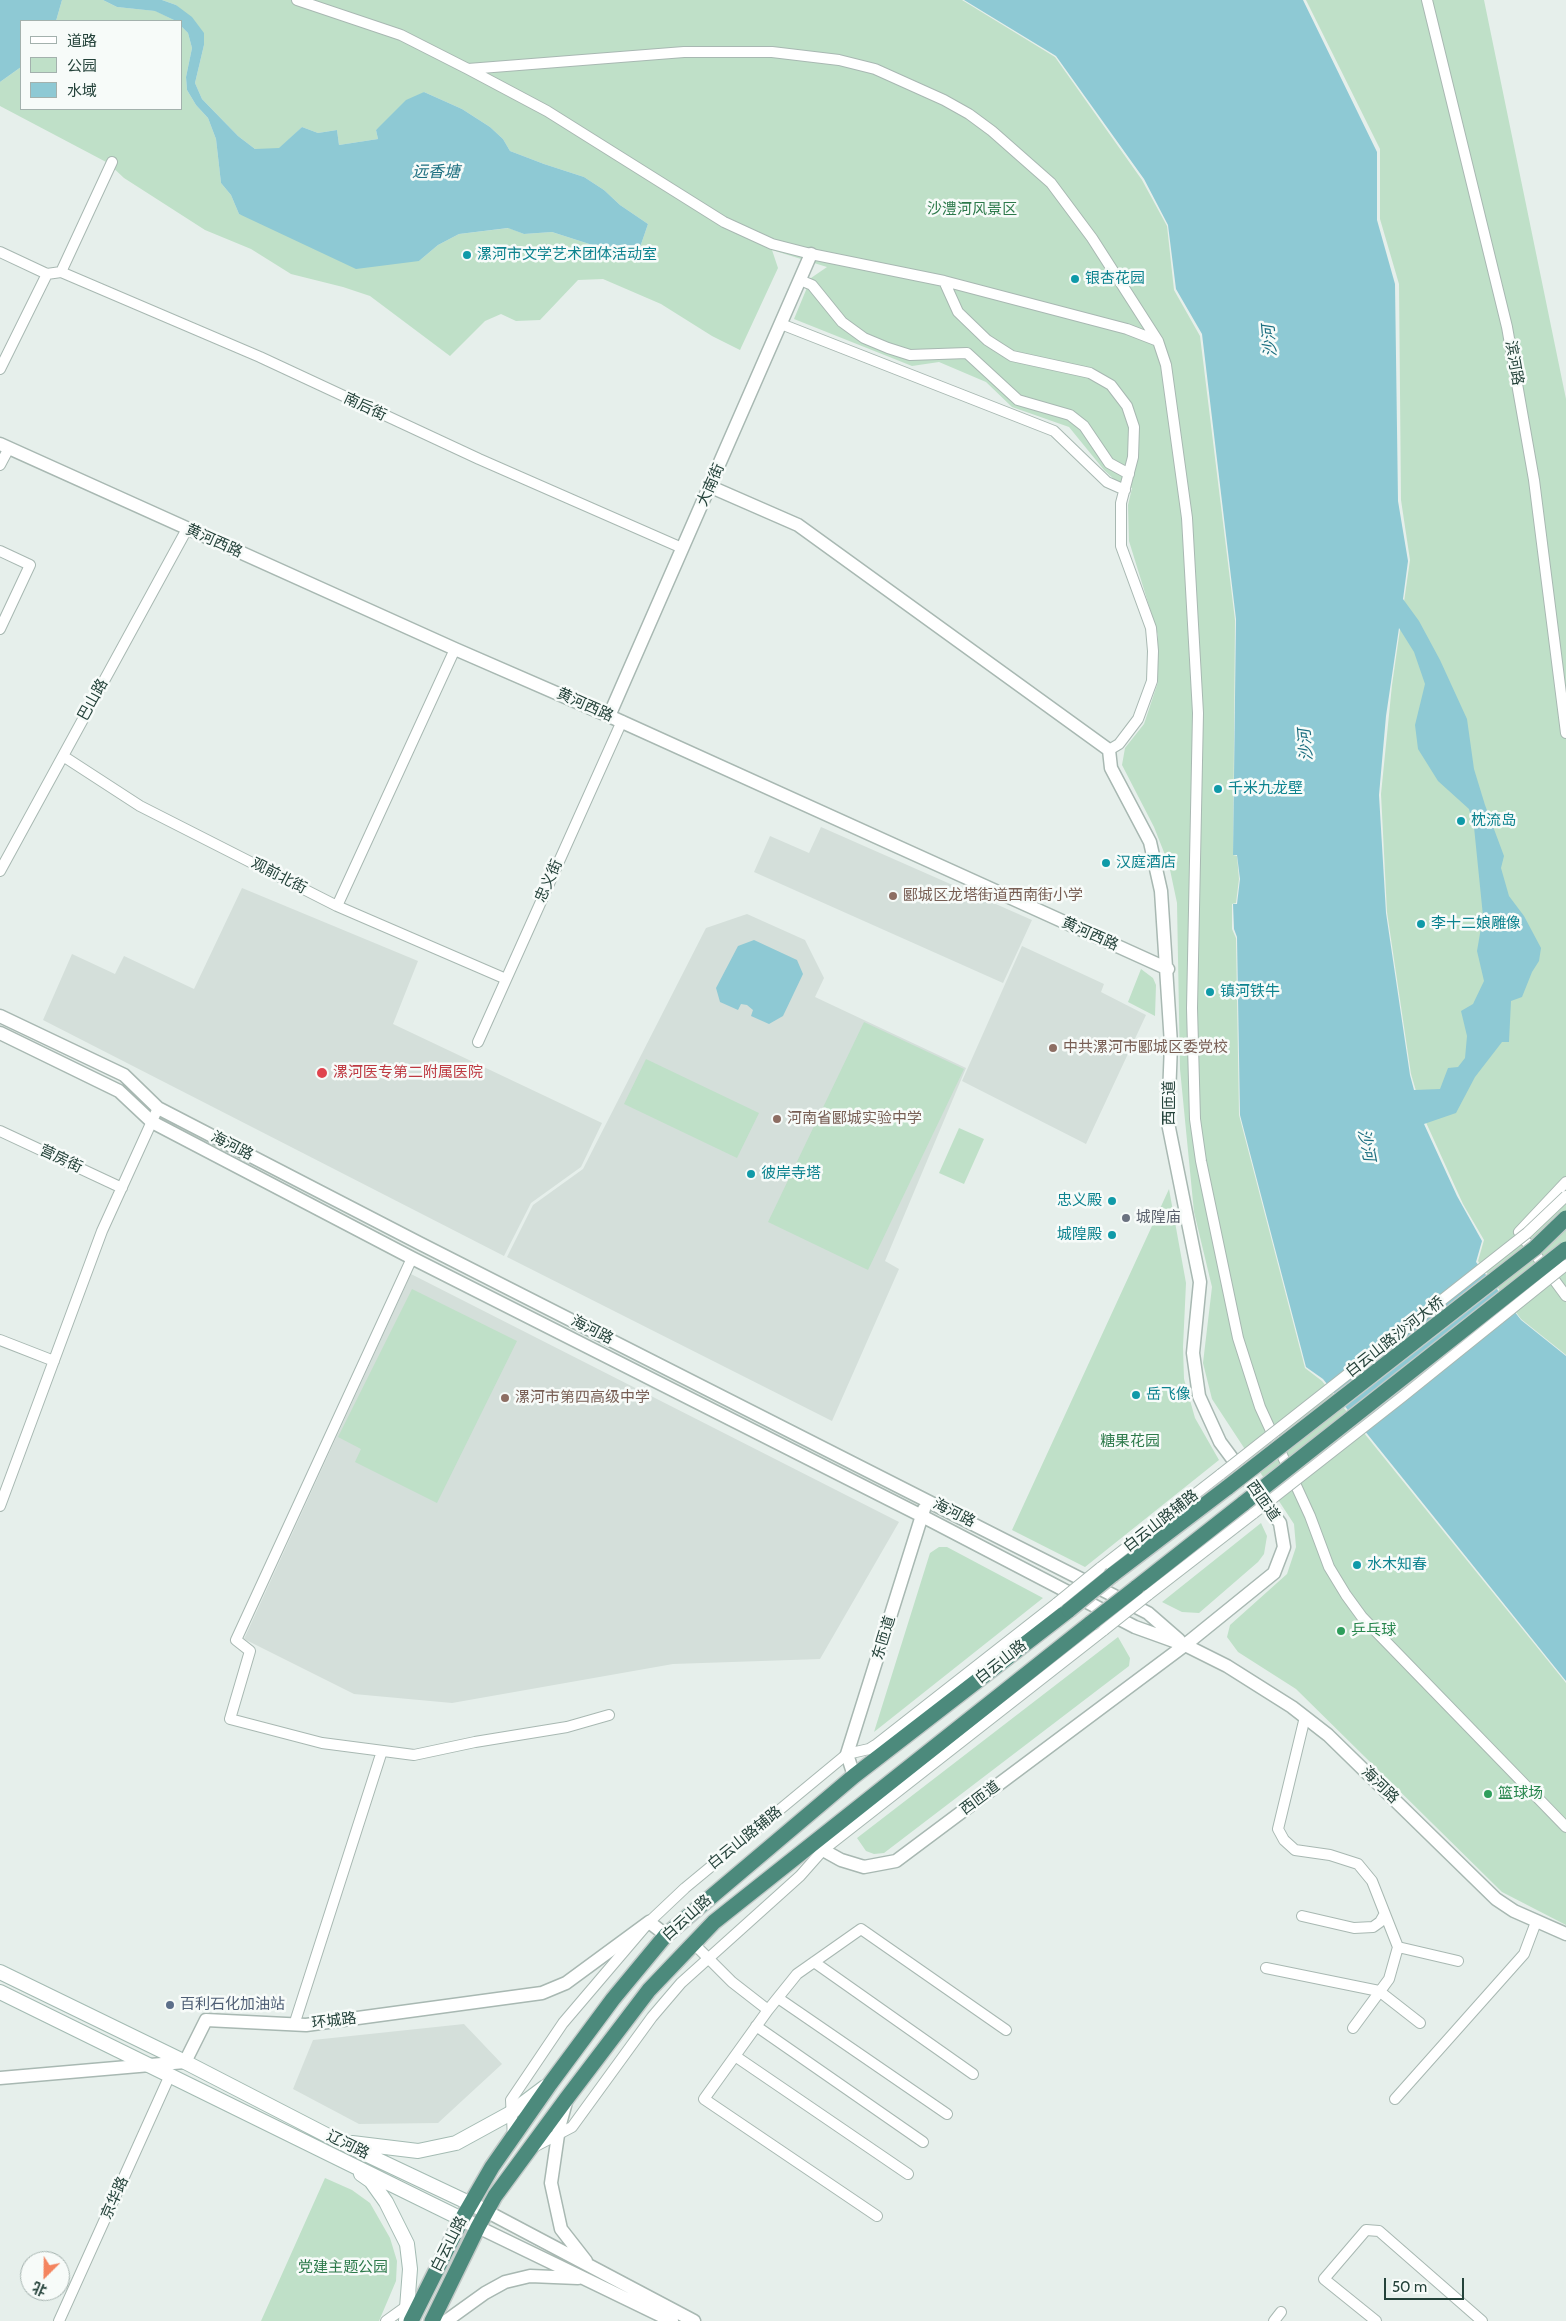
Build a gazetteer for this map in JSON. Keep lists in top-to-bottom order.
{
  "streets": {
    "highway": ["白云山路沙河大桥", "白云山路"],
    "main road": ["辽河路"],
    "street": [
      "滨河路",
      "南后街",
      "大南街",
      "黄河西路",
      "巴山路",
      "观前北街",
      "忠义街",
      "西匝道",
      "海河路",
      "营房街",
      "白云山路辅路",
      "东匝道",
      "环城路",
      "京华路"
    ]
  },
  "crossings": [
    ["南后街", "大南街"],
    ["大南街", "黄河西路"],
    ["黄河西路", "巴山路"],
    ["黄河西路", "忠义街"],
    ["黄河西路", "西匝道"],
    ["巴山路", "观前北街"],
    ["观前北街", "忠义街"],
    ["西匝道", "海河路"],
    ["西匝道", "白云山路"],
    ["海河路", "东匝道"],
    ["白云山路沙河大桥", "白云山路"],
    ["白云山路辅路", "东匝道"],
    ["白云山路辅路", "白云山路"],
    ["白云山路辅路", "环城路"],
    ["白云山路", "辽河路"],
    ["环城路", "辽河路"],
    ["辽河路", "京华路"]
  ],
  "water": ["远香塘", "沙河"],
  "parks": ["沙澧河风景区", "糖果花园", "党建主题公园"],
  "places": [
    "漯河市文学艺术团体活动室",
    "银杏花园",
    "千米九龙壁",
    "枕流岛",
    "汉庭酒店",
    "郾城区龙塔街道西南街小学",
    "李十二娘雕像",
    "镇河铁牛",
    "中共漯河市郾城区委党校",
    "漯河医专第二附属医院",
    "河南省郾城实验中学",
    "彼岸寺塔",
    "忠义殿",
    "城隍庙",
    "城隍殿",
    "岳飞像",
    "漯河市第四高级中学",
    "水木知春",
    "乒乓球",
    "篮球场",
    "百利石化加油站"
  ],
  "legend": ["道路", "公园", "水域"],
  "scale_bar": "50 m",
  "north": "bottom left"
}
